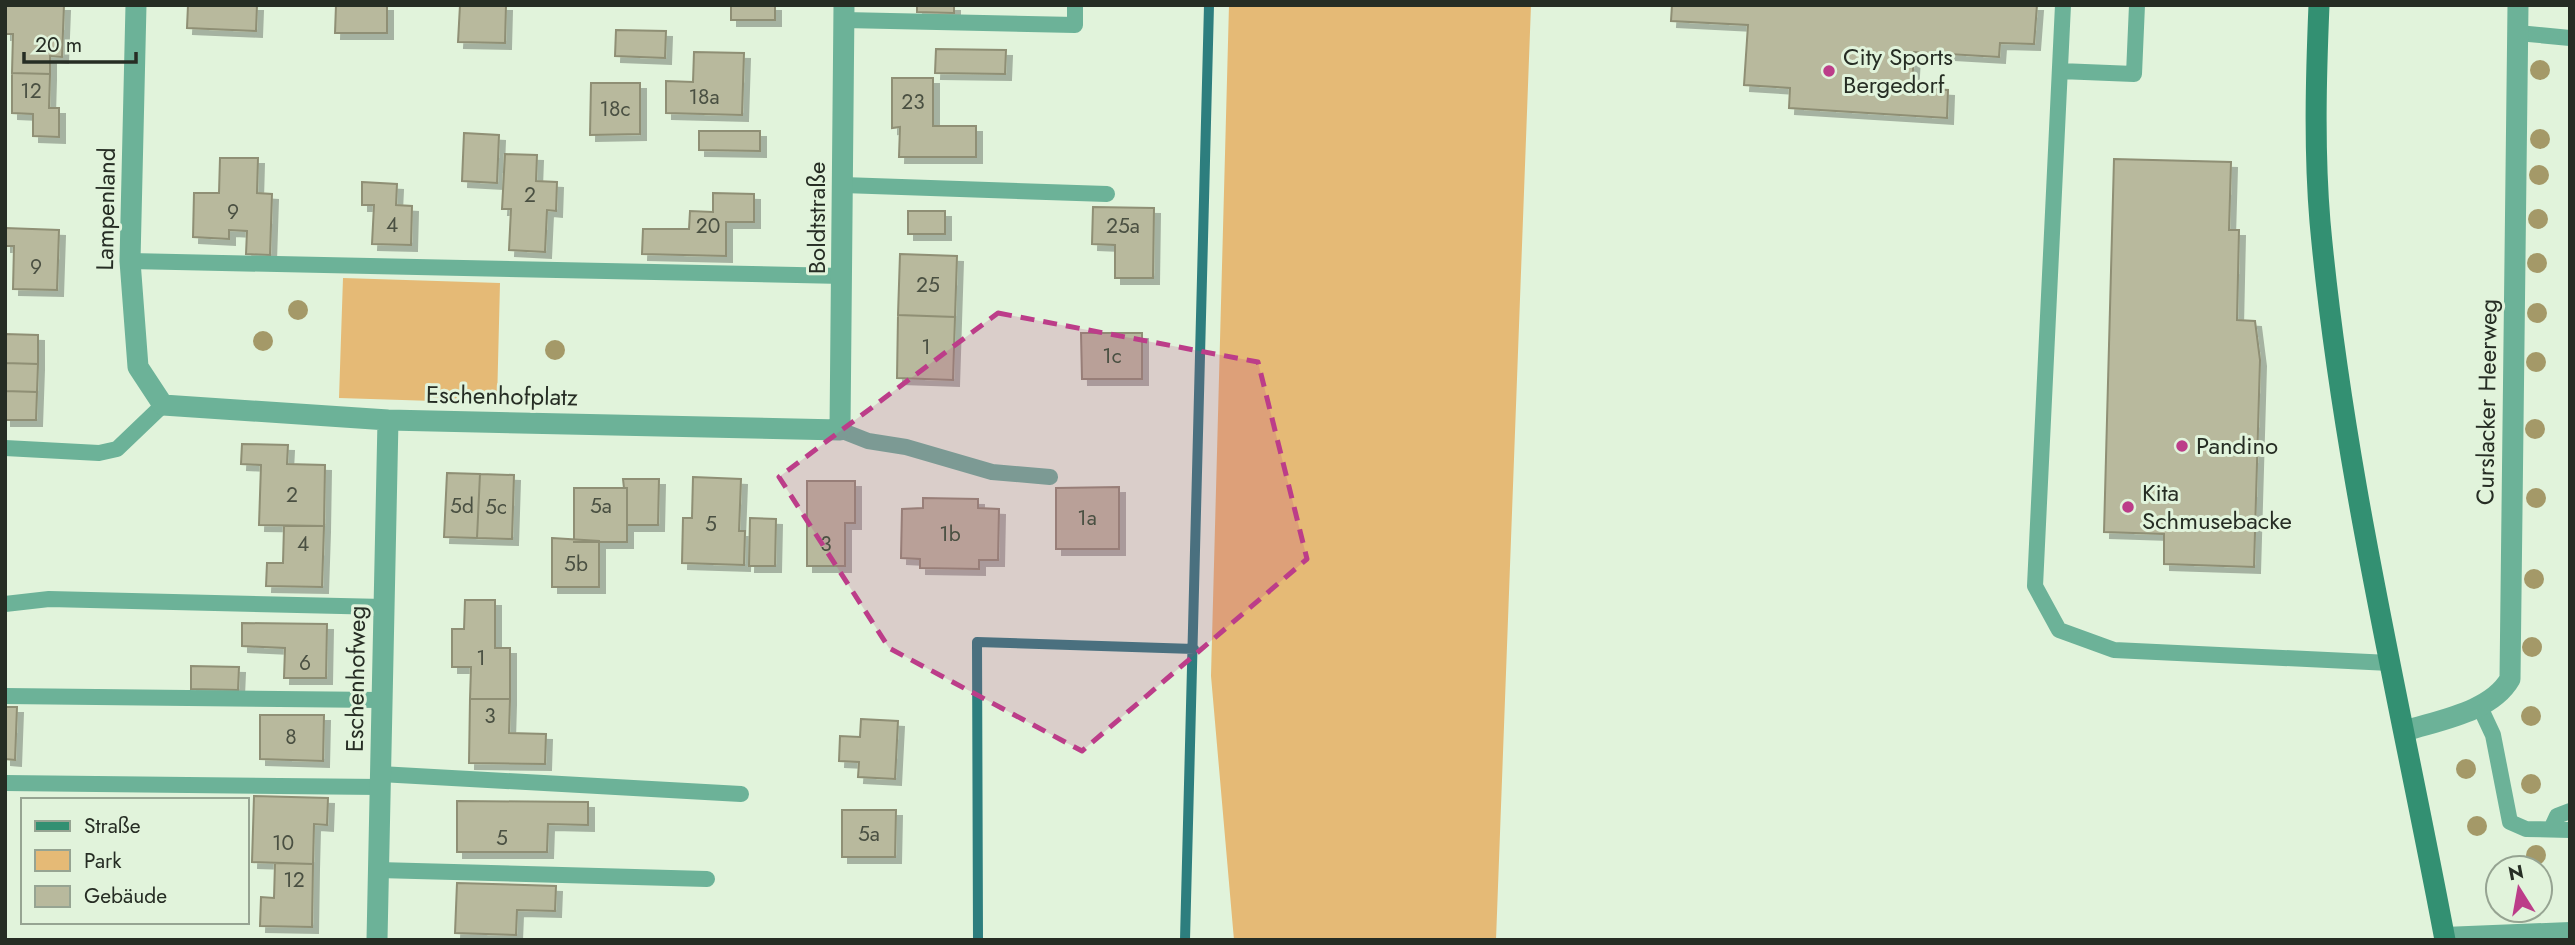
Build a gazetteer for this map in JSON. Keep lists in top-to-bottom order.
{
  "streets": {
    "street": [
      "Lampenland",
      "Boldtstraße",
      "Eschenhofplatz",
      "Curslacker Heerweg",
      "Eschenhofweg"
    ]
  },
  "crossings": [
    ["Lampenland", "Eschenhofplatz"],
    ["Boldtstraße", "Eschenhofplatz"],
    ["Eschenhofplatz", "Eschenhofweg"]
  ],
  "places": ["City Sports Bergedorf", "Pandino", "Kita Schmusebacke"],
  "house_numbers": [
    "12",
    "18a",
    "23",
    "18c",
    "2",
    "9",
    "4",
    "20",
    "25a",
    "9",
    "25",
    "1",
    "1c",
    "2",
    "5d",
    "5a",
    "5c",
    "1a",
    "5",
    "1b",
    "4",
    "3",
    "5b",
    "1",
    "6",
    "3",
    "8",
    "5a",
    "5",
    "10",
    "12"
  ],
  "legend": ["Straße", "Park", "Gebäude"],
  "scale_bar": "20 m",
  "north": "top"
}
